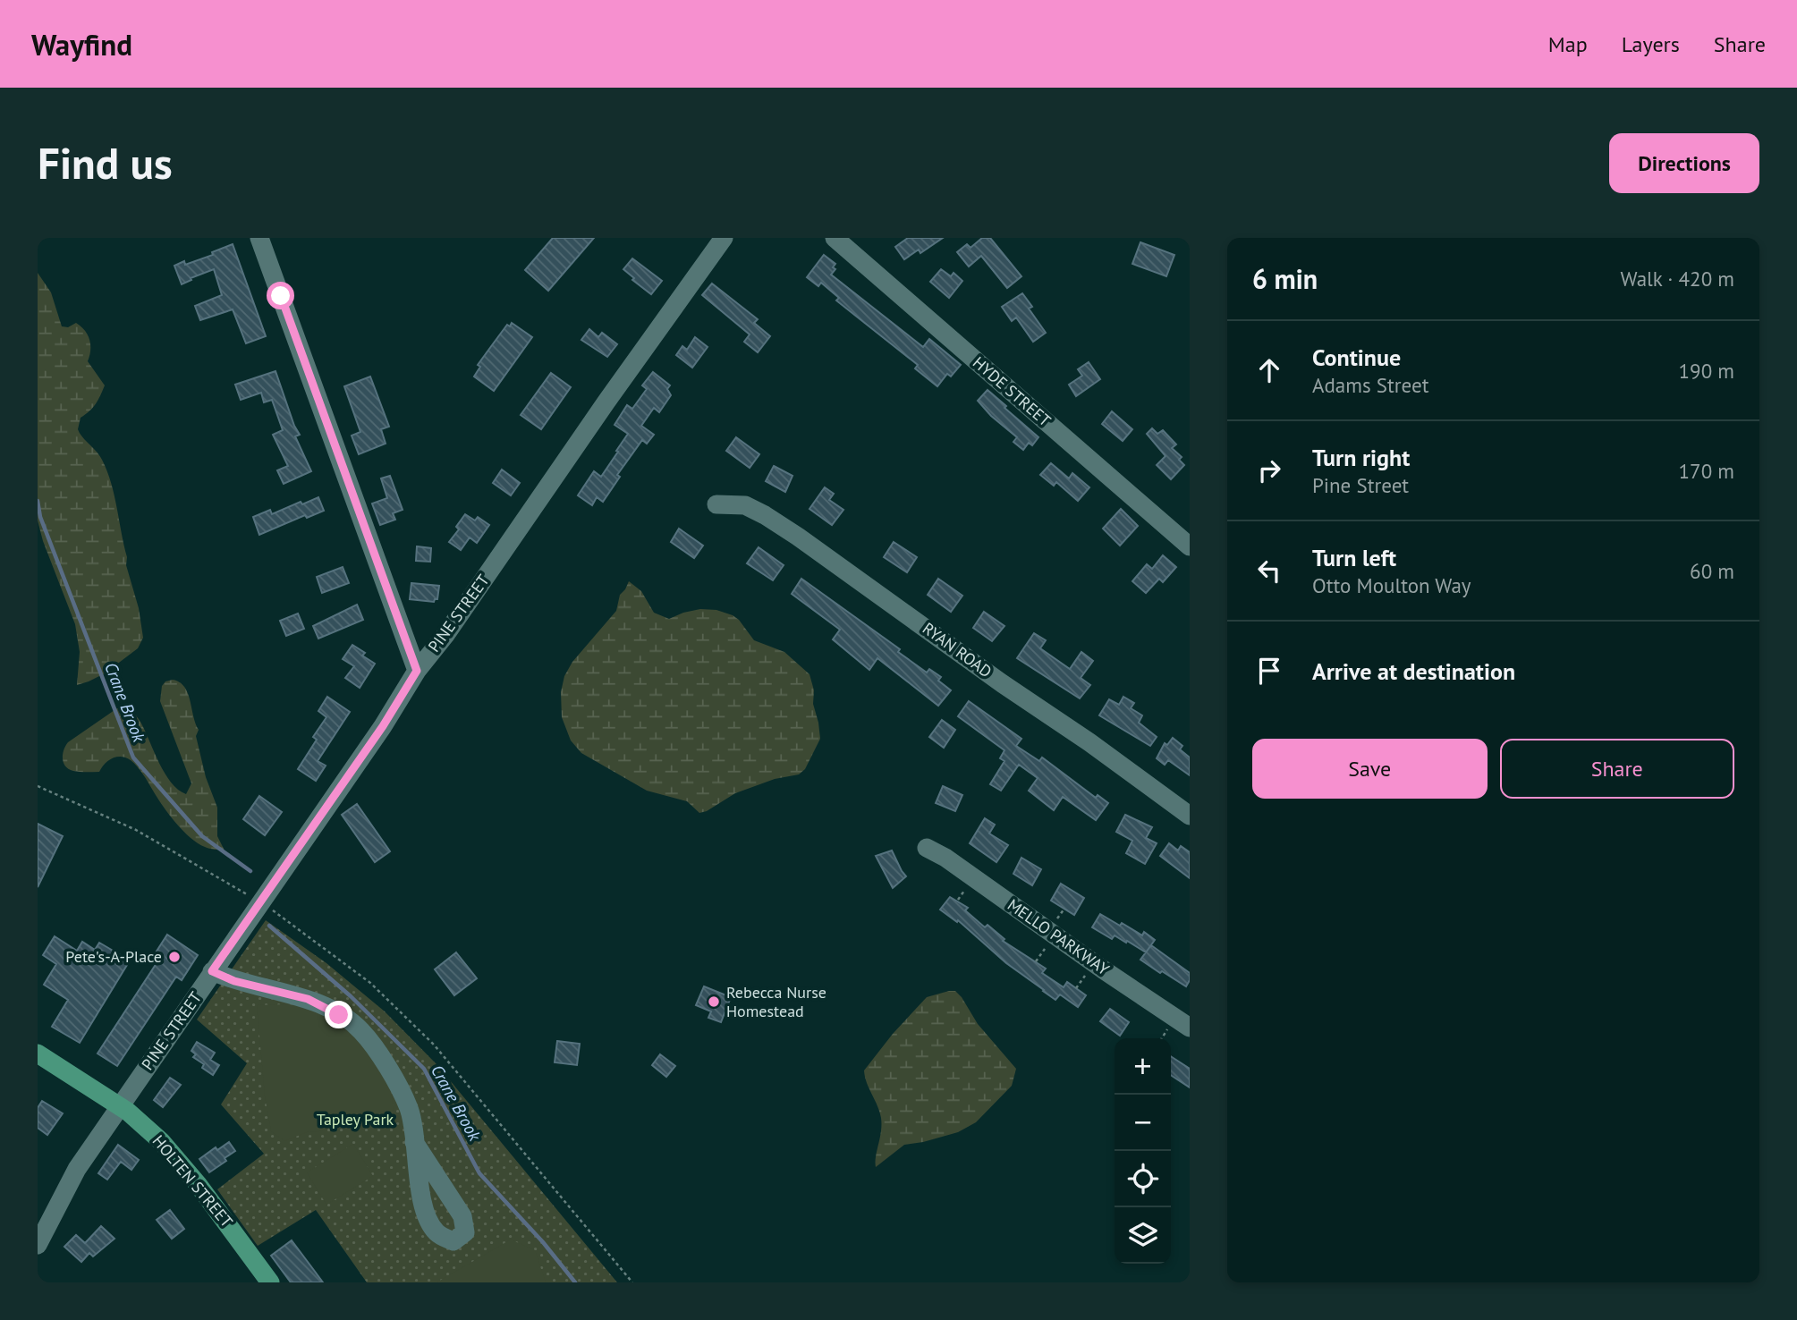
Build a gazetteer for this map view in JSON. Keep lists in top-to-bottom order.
{
  "streets": {
    "main road": ["HOLTEN STREET"],
    "street": [
      "HYDE STREET",
      "PINE STREET",
      "RYAN ROAD",
      "MELLO PARKWAY"
    ]
  },
  "crossings": [
    ["PINE STREET", "HOLTEN STREET"]
  ],
  "water": ["Crane Brook"],
  "parks": ["Tapley Park"],
  "places": ["Pete's-A-Place", "Rebecca Nurse Homestead"],
  "page": {
    "header": "Wayfind",
    "nav": ["Map", "Layers", "Share"],
    "buttons": [
      "Directions",
      ["Save", "Share"]
    ],
    "title": "Find us",
    "heading": ["6 min", "Walk · 420 m"],
    "list": [
      ["Continue", "Adams Street", "190 m"],
      ["Turn right", "Pine Street", "170 m"],
      ["Turn left", "Otto Moulton Way", "60 m"],
      "Arrive at destination"
    ],
    "map_buttons": ["+", "−"]
  }
}
